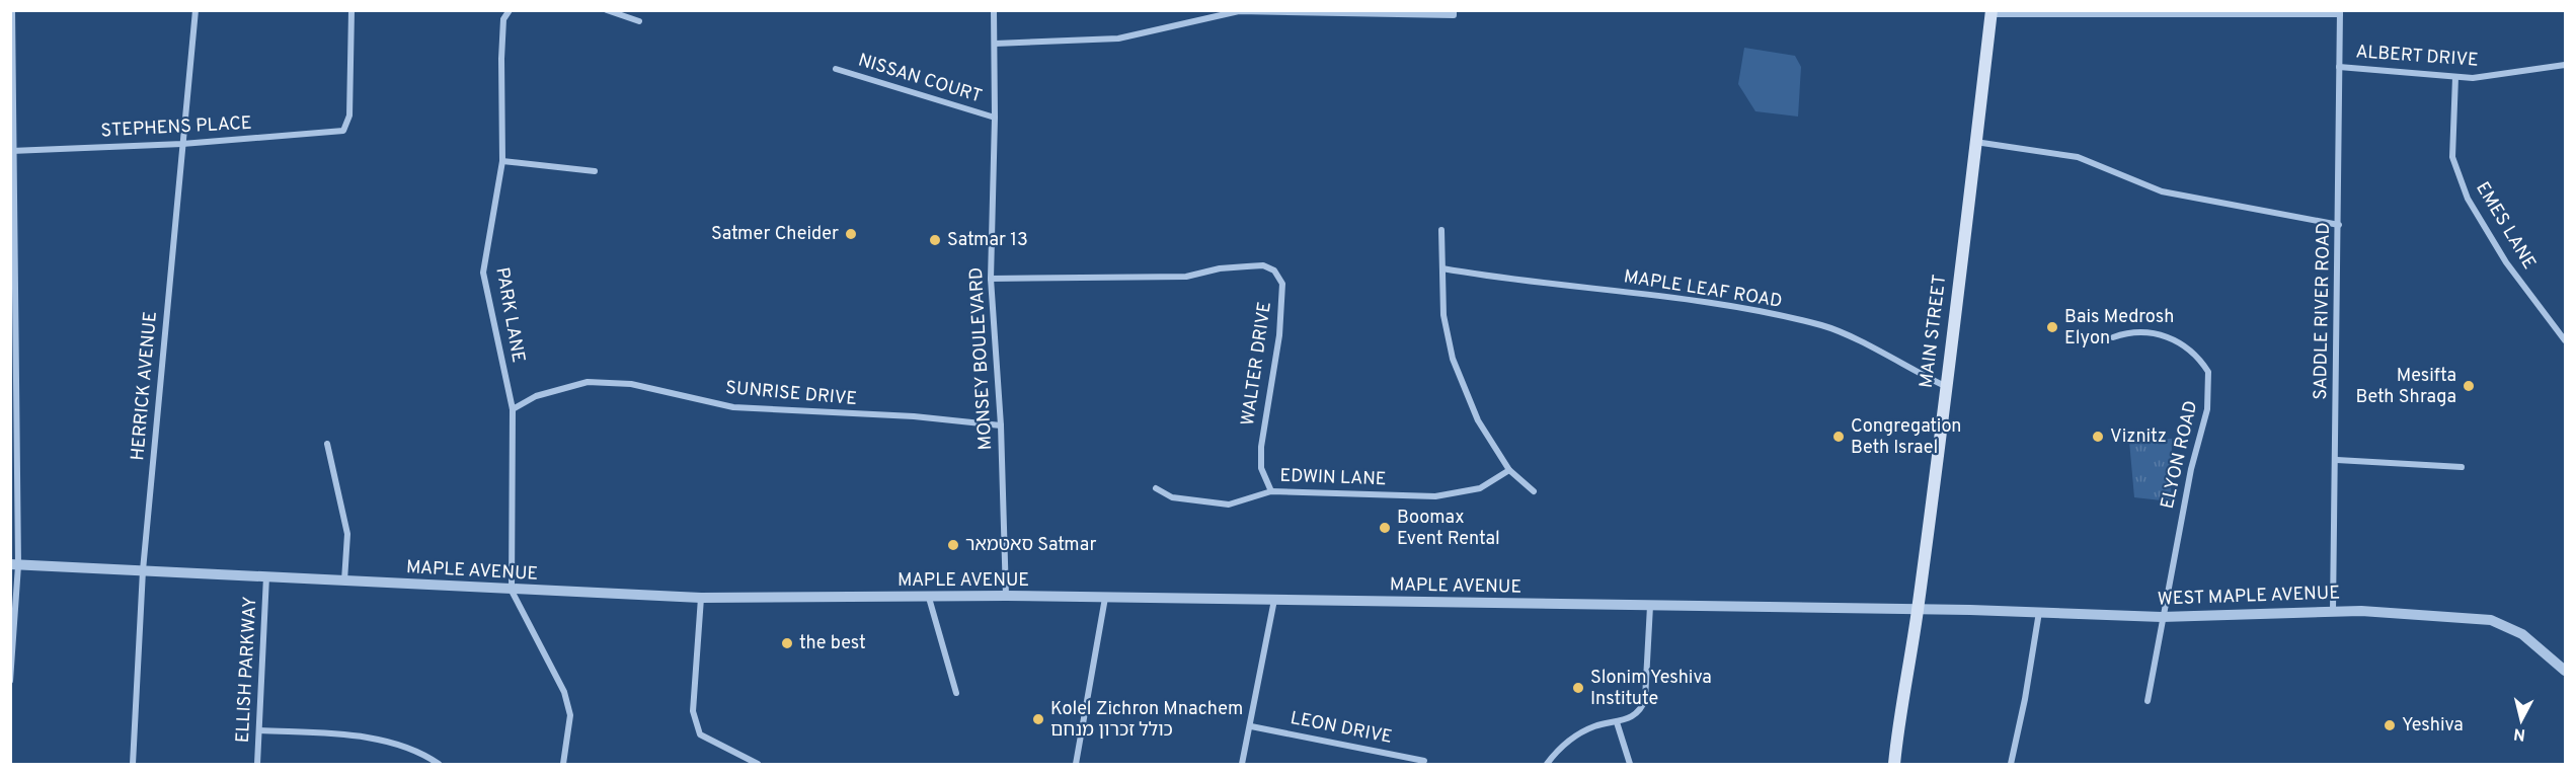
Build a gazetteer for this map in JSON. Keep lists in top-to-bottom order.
{
  "streets": {
    "main road": ["MAIN STREET"],
    "street": [
      "ALBERT DRIVE",
      "NISSAN COURT",
      "STEPHENS PLACE",
      "EMES LANE",
      "MAPLE LEAF ROAD",
      "SADDLE RIVER ROAD",
      "PARK LANE",
      "MONSEY BOULEVARD",
      "WALTER DRIVE",
      "HERRICK AVENUE",
      "SUNRISE DRIVE",
      "ELYON ROAD",
      "EDWIN LANE",
      "MAPLE AVENUE",
      "WEST MAPLE AVENUE",
      "ELLISH PARKWAY",
      "LEON DRIVE"
    ]
  },
  "crossings": [
    ["ALBERT DRIVE", "EMES LANE"],
    ["ALBERT DRIVE", "SADDLE RIVER ROAD"],
    ["NISSAN COURT", "MONSEY BOULEVARD"],
    ["STEPHENS PLACE", "HERRICK AVENUE"],
    ["MAPLE LEAF ROAD", "MAIN STREET"],
    ["SADDLE RIVER ROAD", "WEST MAPLE AVENUE"],
    ["PARK LANE", "SUNRISE DRIVE"],
    ["PARK LANE", "MAPLE AVENUE"],
    ["MAIN STREET", "MAPLE AVENUE"],
    ["MAIN STREET", "WEST MAPLE AVENUE"],
    ["MONSEY BOULEVARD", "WALTER DRIVE"],
    ["MONSEY BOULEVARD", "SUNRISE DRIVE"],
    ["MONSEY BOULEVARD", "MAPLE AVENUE"],
    ["WALTER DRIVE", "EDWIN LANE"],
    ["HERRICK AVENUE", "MAPLE AVENUE"],
    ["ELYON ROAD", "WEST MAPLE AVENUE"],
    ["MAPLE AVENUE", "WEST MAPLE AVENUE"],
    ["MAPLE AVENUE", "ELLISH PARKWAY"]
  ],
  "places": [
    "Satmer Cheider",
    "Satmar 13",
    "Bais Medrosh Elyon",
    "Mesifta Beth Shraga",
    "Congregation Beth Israel",
    "Viznitz",
    "Boomax Event Rental",
    "סאטמאר Satmar",
    "the best",
    "Slonim Yeshiva Institute",
    "Kolel Zichron Mnachem כולל זכרון מנחם",
    "Yeshiva"
  ],
  "north": "bottom"
}
